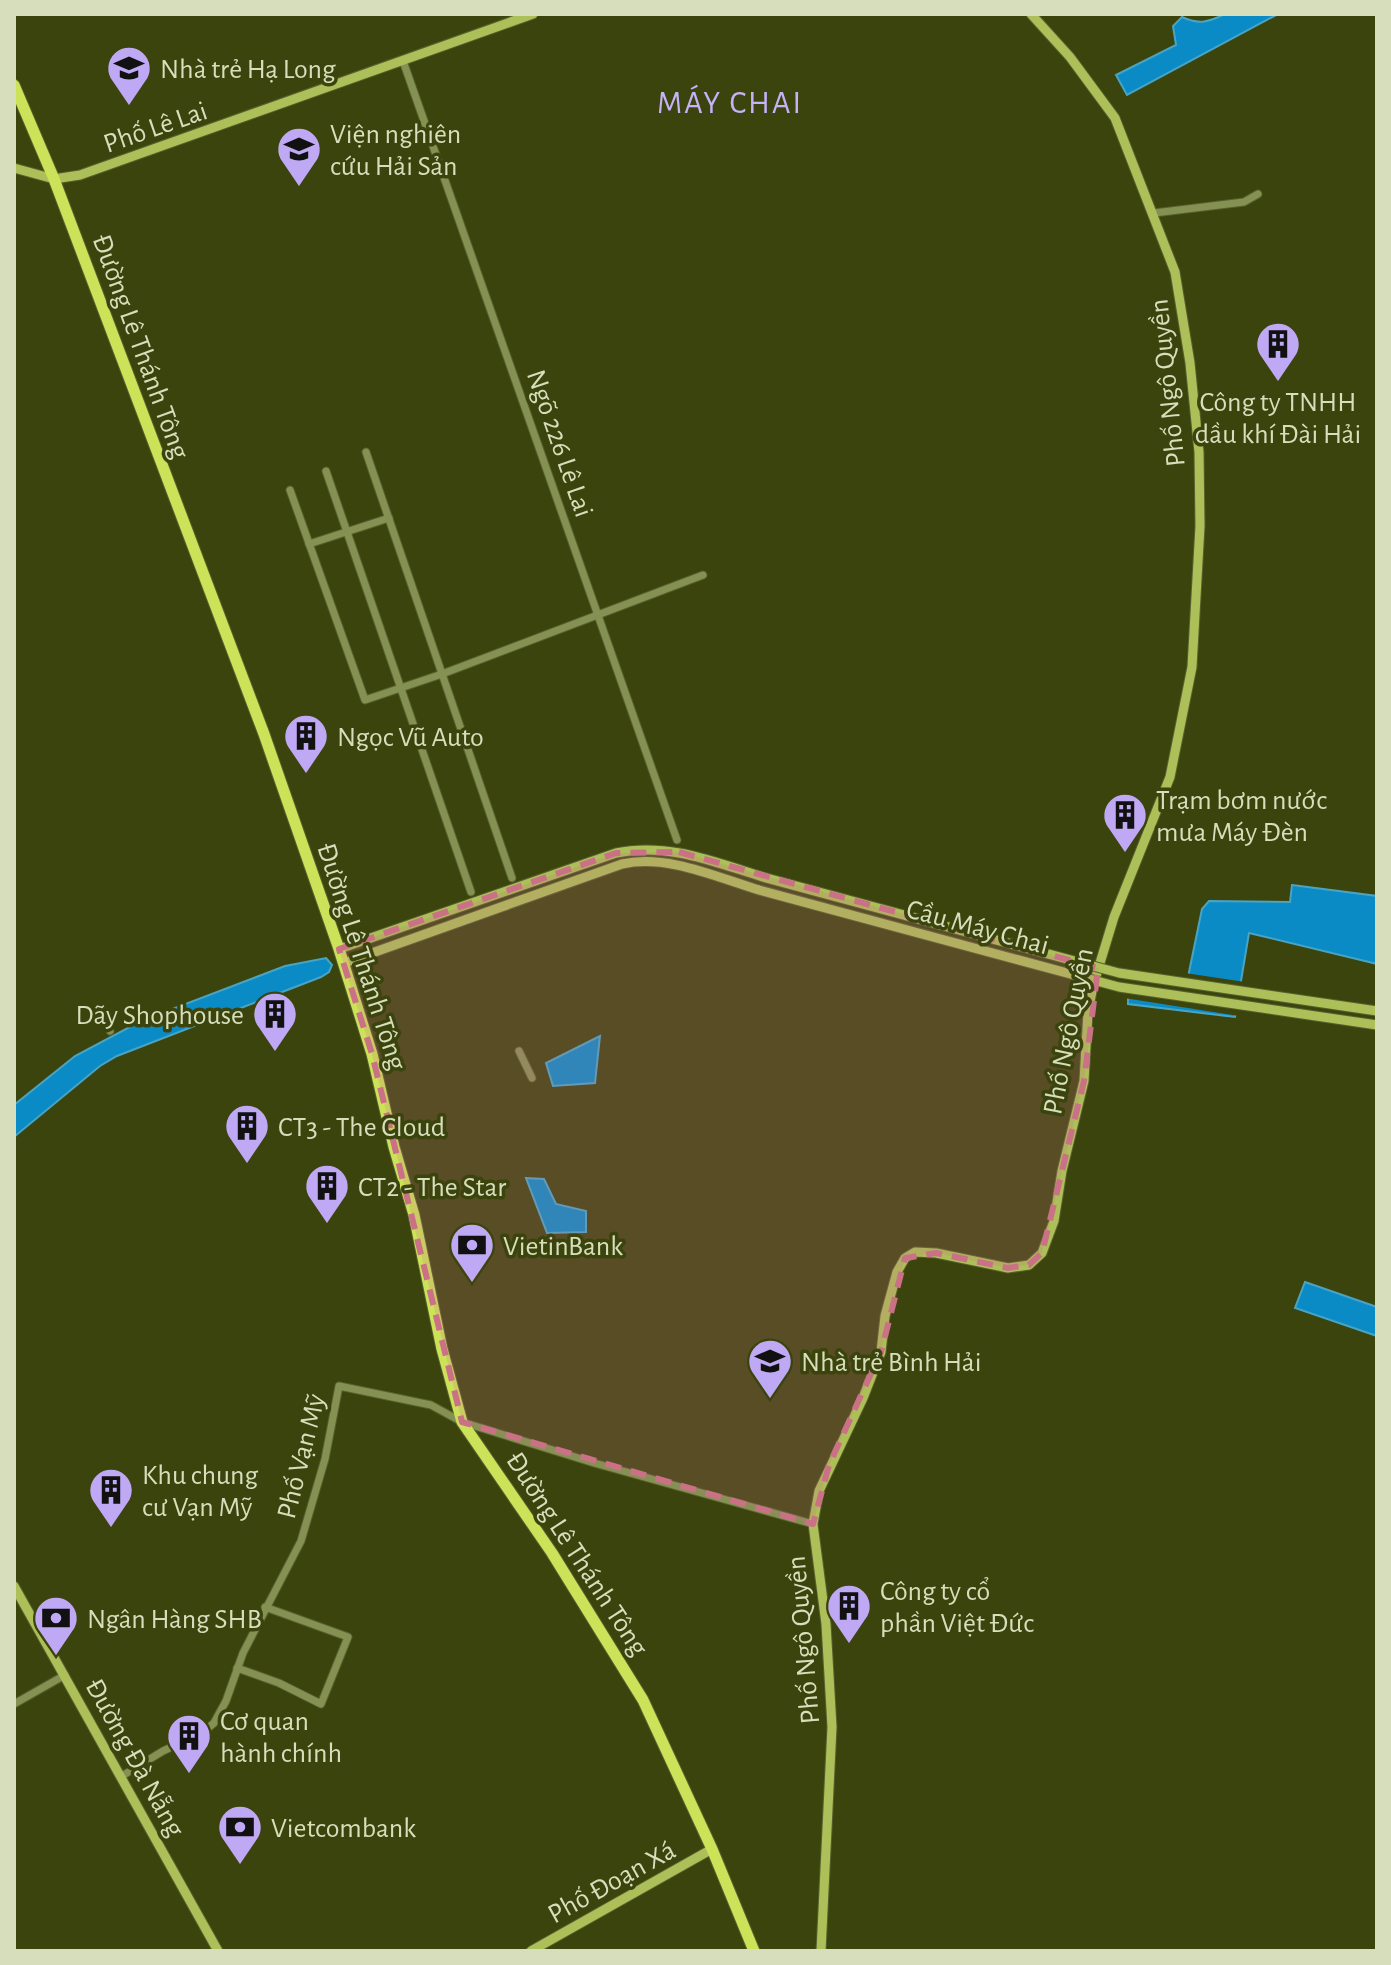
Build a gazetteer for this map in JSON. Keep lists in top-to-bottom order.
{
  "streets": {
    "main road": ["Đường Lê Thánh Tông"],
    "street": [
      "Phố Lê Lai",
      "Phố Ngô Quyền",
      "Ngõ 226 Lê Lai",
      "Cầu Máy Chai",
      "Phố Vạn Mỹ",
      "Đường Đà Nẵng",
      "Phố Đoạn Xá"
    ]
  },
  "crossings": [
    ["Phố Lê Lai", "Đường Lê Thánh Tông"],
    ["Phố Lê Lai", "Ngõ 226 Lê Lai"],
    ["Đường Lê Thánh Tông", "Cầu Máy Chai"],
    ["Đường Lê Thánh Tông", "Phố Vạn Mỹ"],
    ["Đường Lê Thánh Tông", "Phố Đoạn Xá"],
    ["Phố Ngô Quyền", "Phố Vạn Mỹ"],
    ["Phố Vạn Mỹ", "Đường Đà Nẵng"]
  ],
  "districts": ["MÁY CHAI"],
  "places": {
    "school or university": ["Nhà trẻ Hạ Long", "Viện nghiên cứu Hải Sản", "Nhà trẻ Bình Hải"],
    "building": [
      "Công ty TNHH dầu khí Đài Hải",
      "Ngọc Vũ Auto",
      "Trạm bơm nước mưa Máy Đèn",
      "Dãy Shophouse",
      "CT3 - The Cloud",
      "CT2 - The Star",
      "Khu chung cư Vạn Mỹ",
      "Công ty cổ phần Việt Đức",
      "Cơ quan hành chính"
    ],
    "bank": ["VietinBank", "Ngân Hàng SHB", "Vietcombank"]
  }
}
